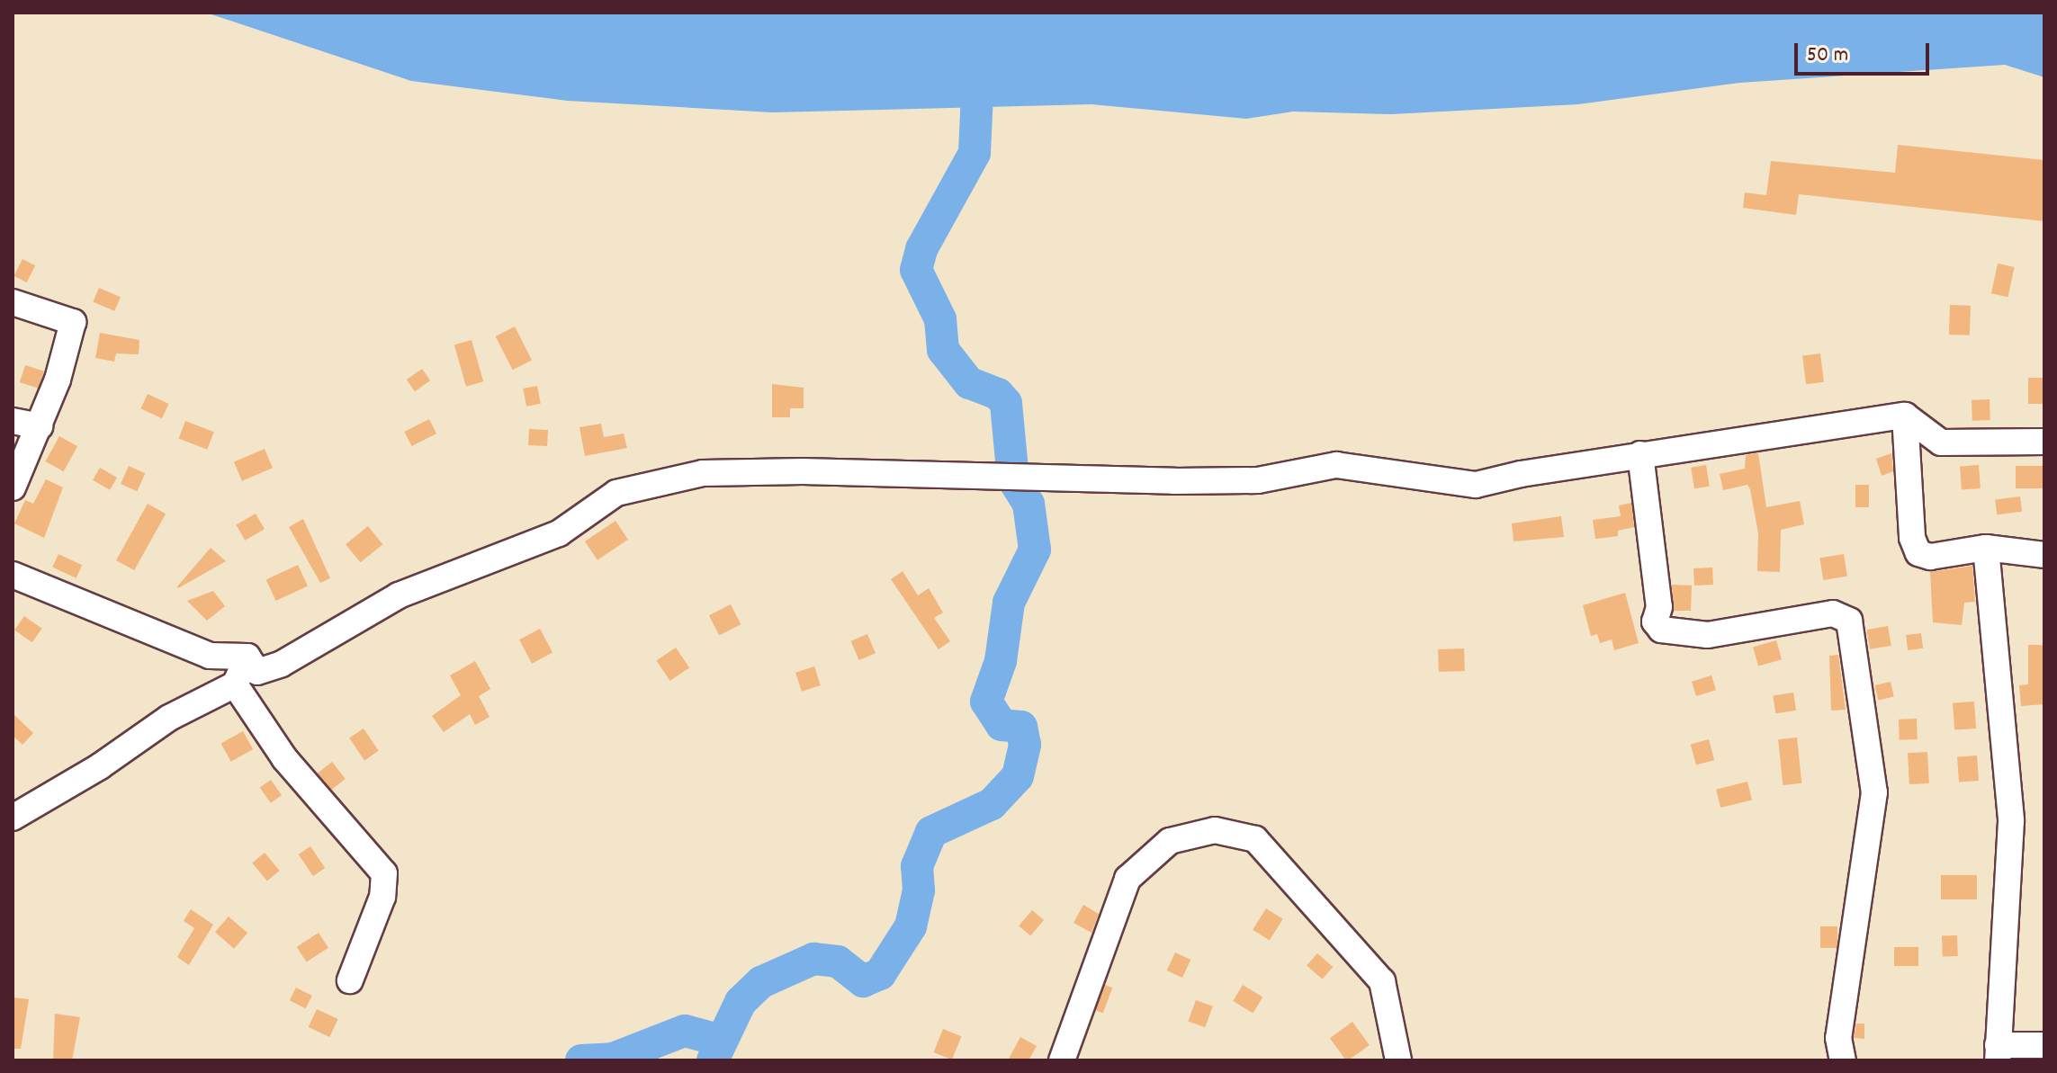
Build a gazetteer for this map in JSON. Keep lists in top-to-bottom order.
{
  "scale_bar": "50 m"
}
